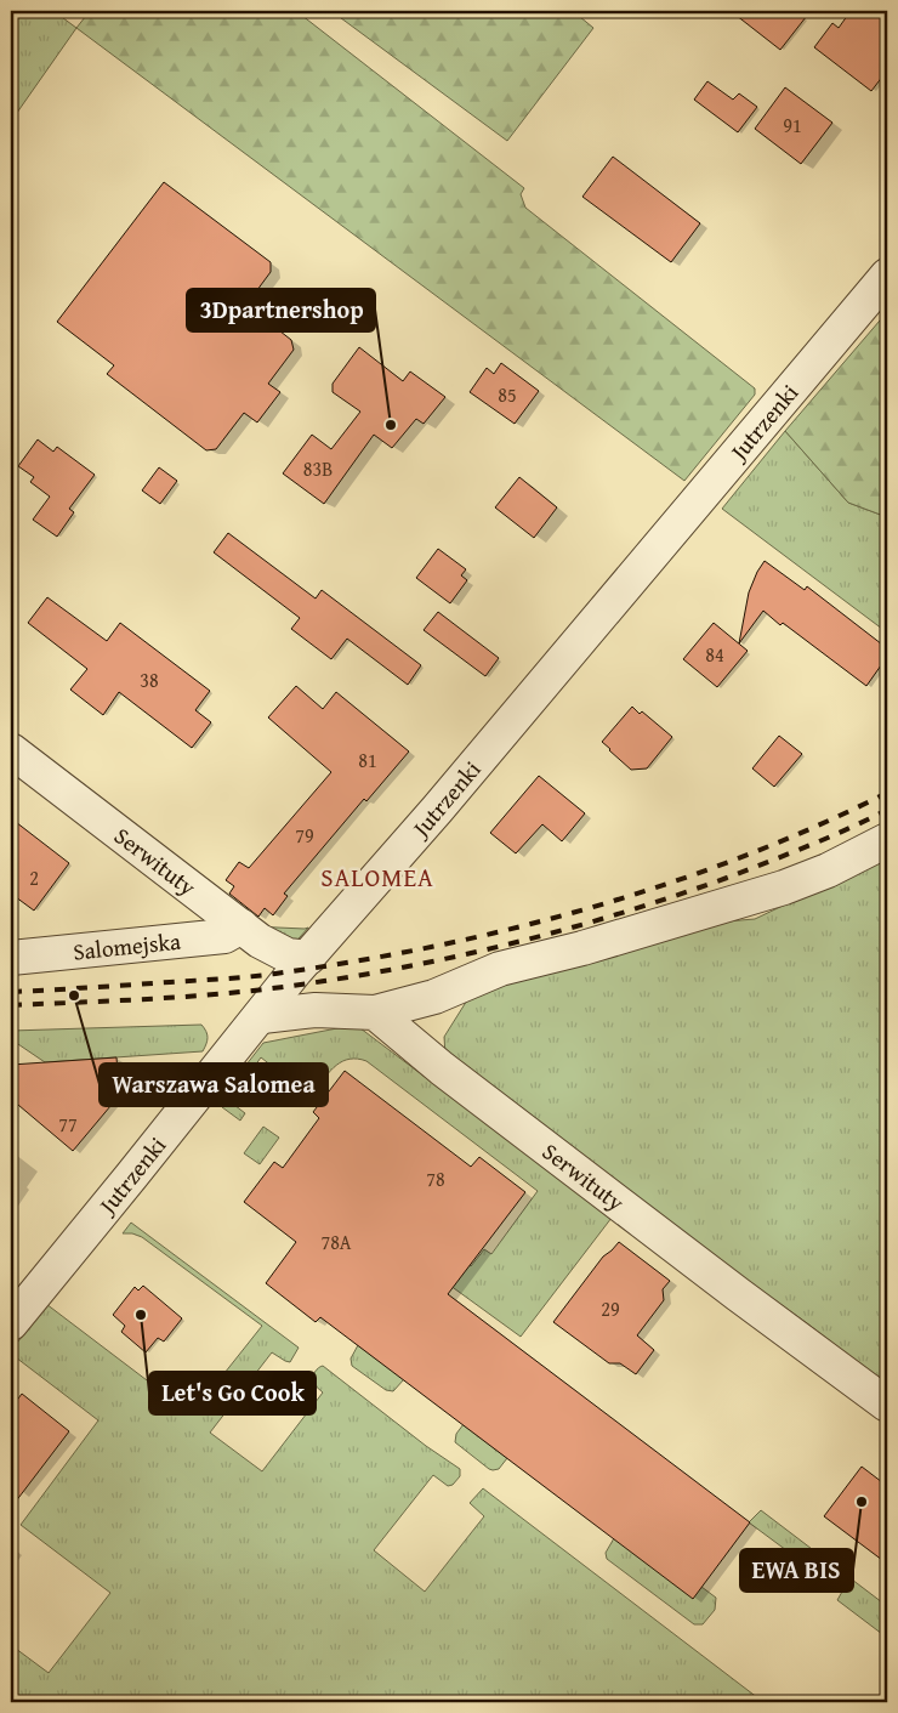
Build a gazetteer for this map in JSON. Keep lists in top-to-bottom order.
{
  "streets": {
    "street": ["Jutrzenki", "Serwituty", "Salomejska"]
  },
  "crossings": [
    ["Jutrzenki", "Serwituty"],
    ["Serwituty", "Salomejska"]
  ],
  "districts": ["SALOMEA"],
  "places": [
    "3Dpartnershop",
    "Warszawa Salomea",
    "Let's Go Cook",
    "EWA BIS"
  ],
  "house_numbers": [
    "91",
    "85",
    "83B",
    "84",
    "38",
    "81",
    "79",
    "2",
    "77",
    "78",
    "78A",
    "29"
  ]
}
